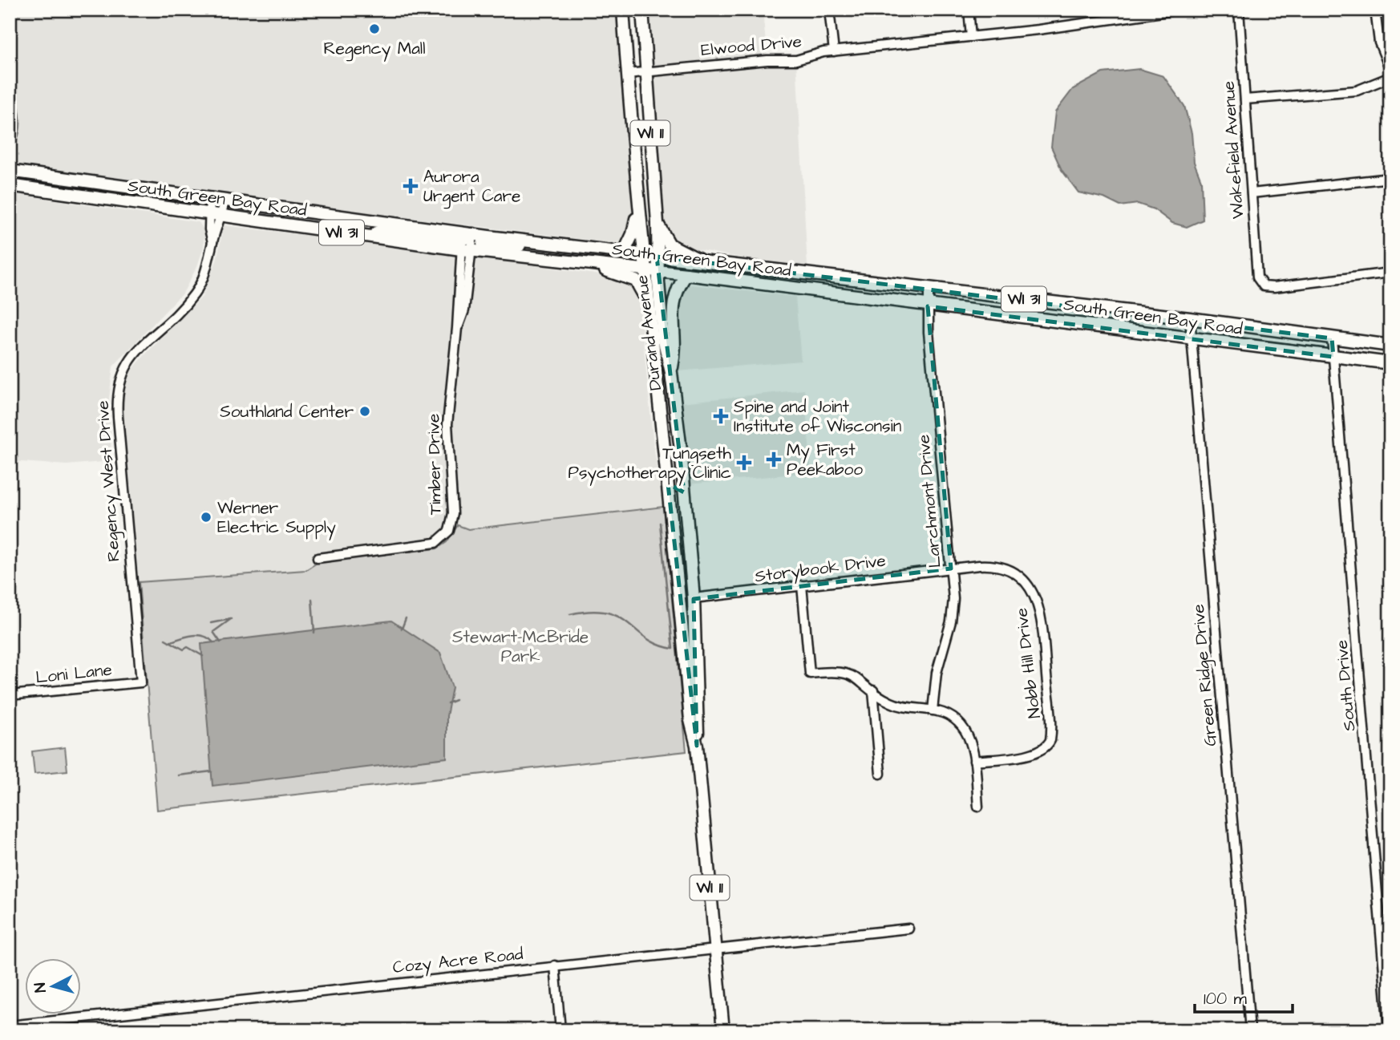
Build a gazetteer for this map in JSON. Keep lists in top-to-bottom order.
{
  "streets": {
    "main road": [
      "WI 11",
      "South Green Bay Road",
      "WI 31",
      "Durand Avenue"
    ],
    "street": [
      "Elwood Drive",
      "Wakefield Avenue",
      "Timber Drive",
      "Regency West Drive",
      "Larchmont Drive",
      "Storybook Drive",
      "Nobb Hill Drive",
      "Loni Lane",
      "Green Ridge Drive",
      "South Drive",
      "Cozy Acre Road"
    ]
  },
  "crossings": [
    ["Elwood Drive", "Durand Avenue"],
    ["South Green Bay Road", "Durand Avenue"],
    ["South Green Bay Road", "Timber Drive"],
    ["South Green Bay Road", "Regency West Drive"],
    ["South Green Bay Road", "Larchmont Drive"],
    ["South Green Bay Road", "Green Ridge Drive"],
    ["South Green Bay Road", "South Drive"],
    ["Durand Avenue", "Storybook Drive"],
    ["Durand Avenue", "Cozy Acre Road"],
    ["Regency West Drive", "Loni Lane"],
    ["Larchmont Drive", "Storybook Drive"],
    ["Larchmont Drive", "Nobb Hill Drive"],
    ["Storybook Drive", "Nobb Hill Drive"]
  ],
  "parks": ["Stewart-McBride Park"],
  "places": {
    "other": ["Regency Mall", "Southland Center", "Werner Electric Supply"],
    "health": [
      "Aurora Urgent Care",
      "Spine and Joint Institute of Wisconsin",
      "My First Peekaboo",
      "Tungseth Psychotherapy Clinic"
    ]
  },
  "scale_bar": "100 m",
  "north": "left"
}
